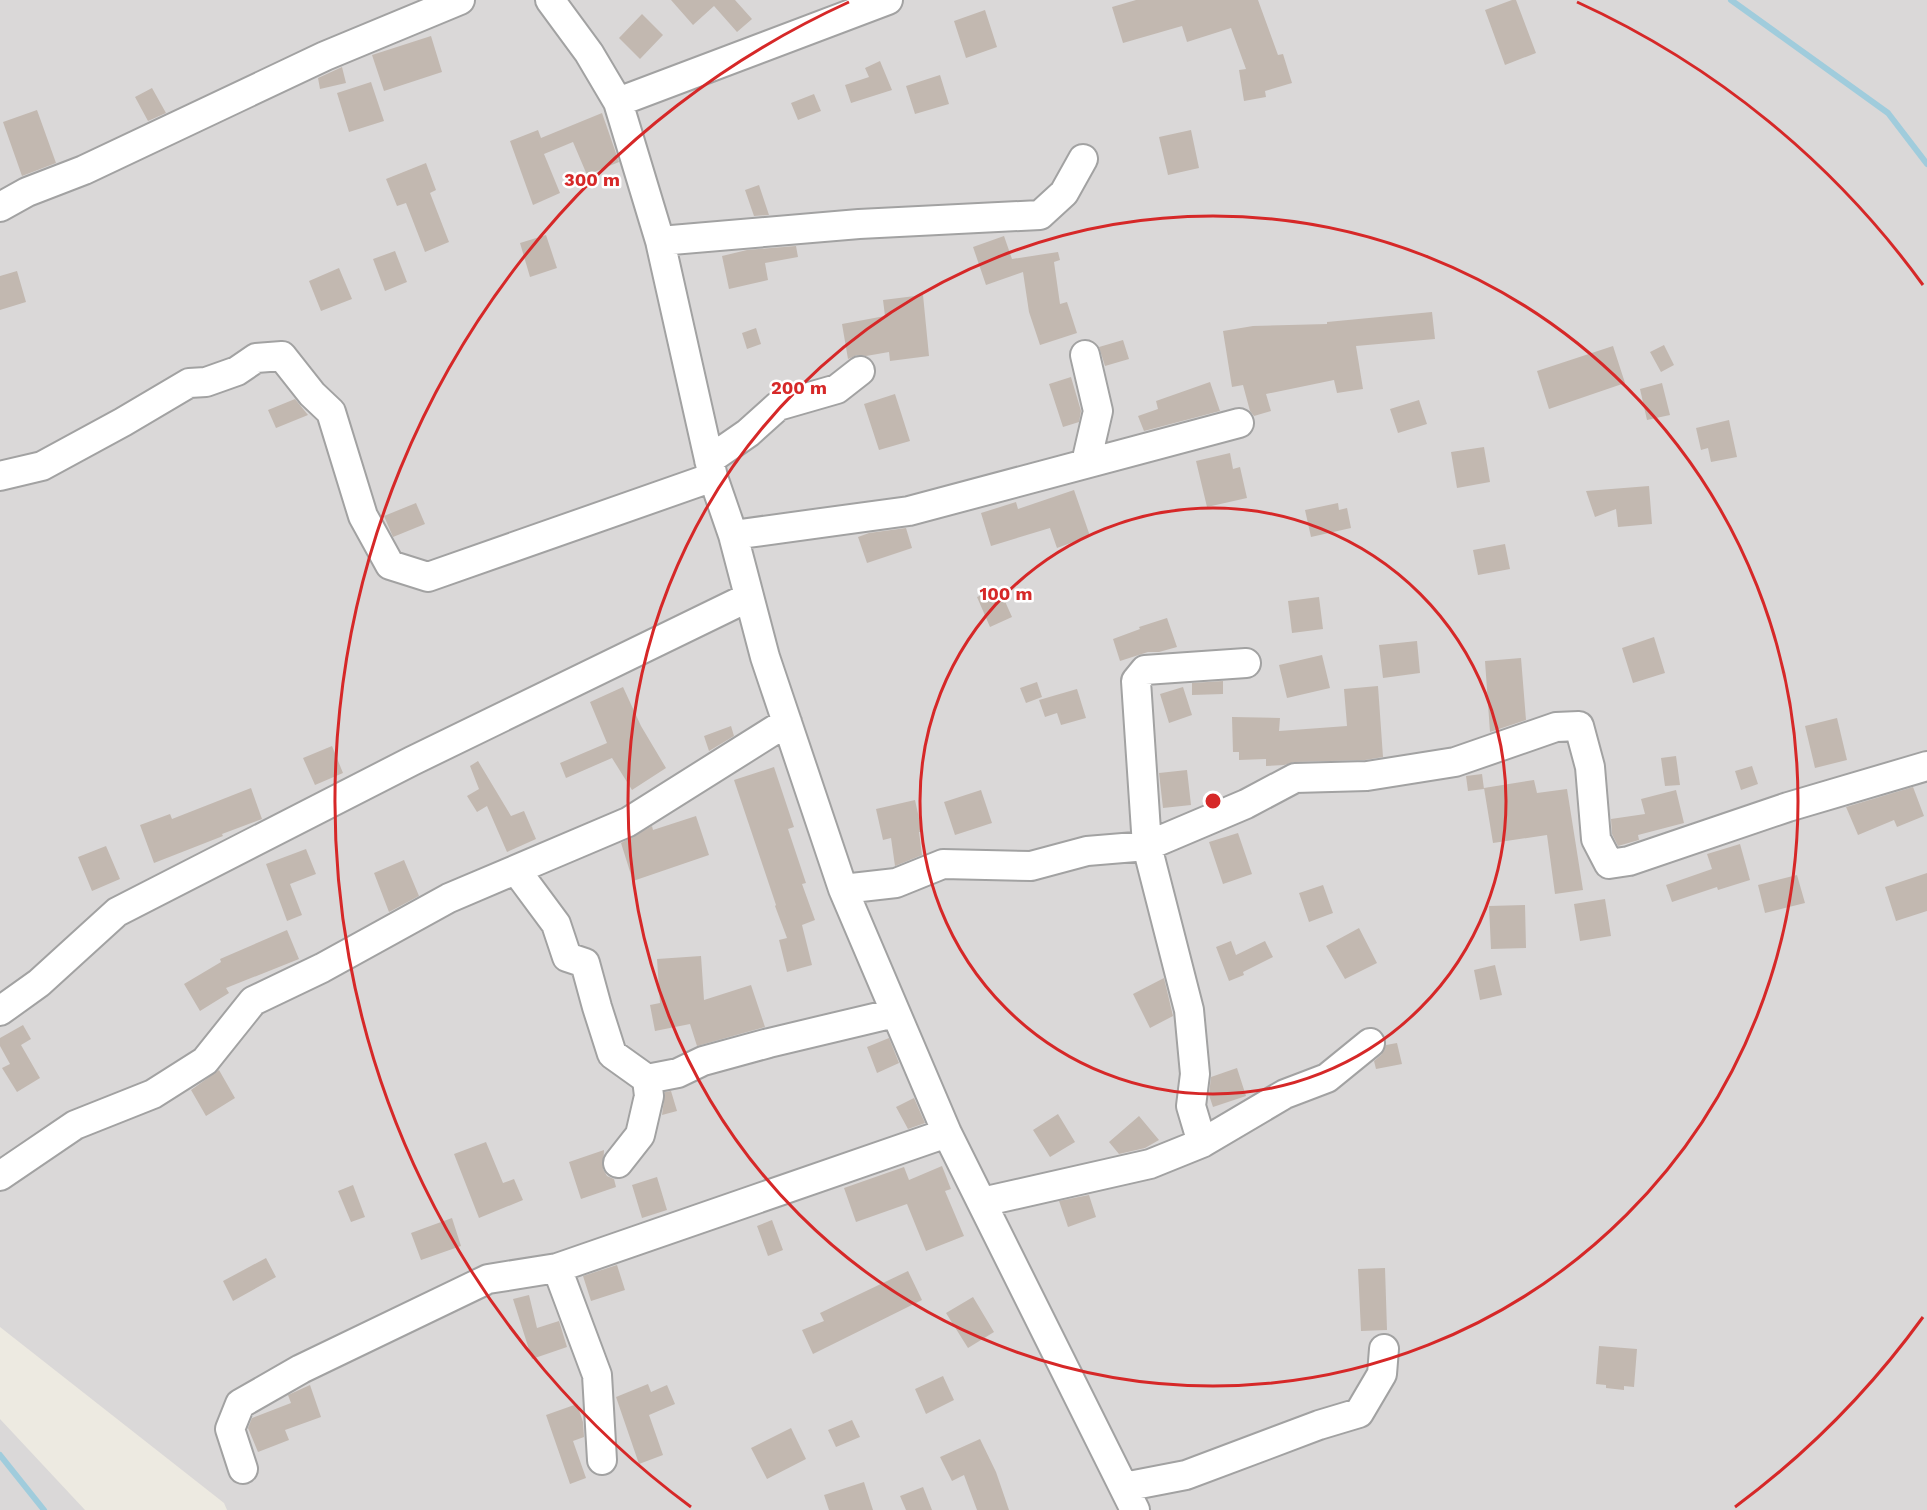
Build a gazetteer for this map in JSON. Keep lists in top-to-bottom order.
{
  "rings": ["300 m", "200 m", "100 m"]
}
